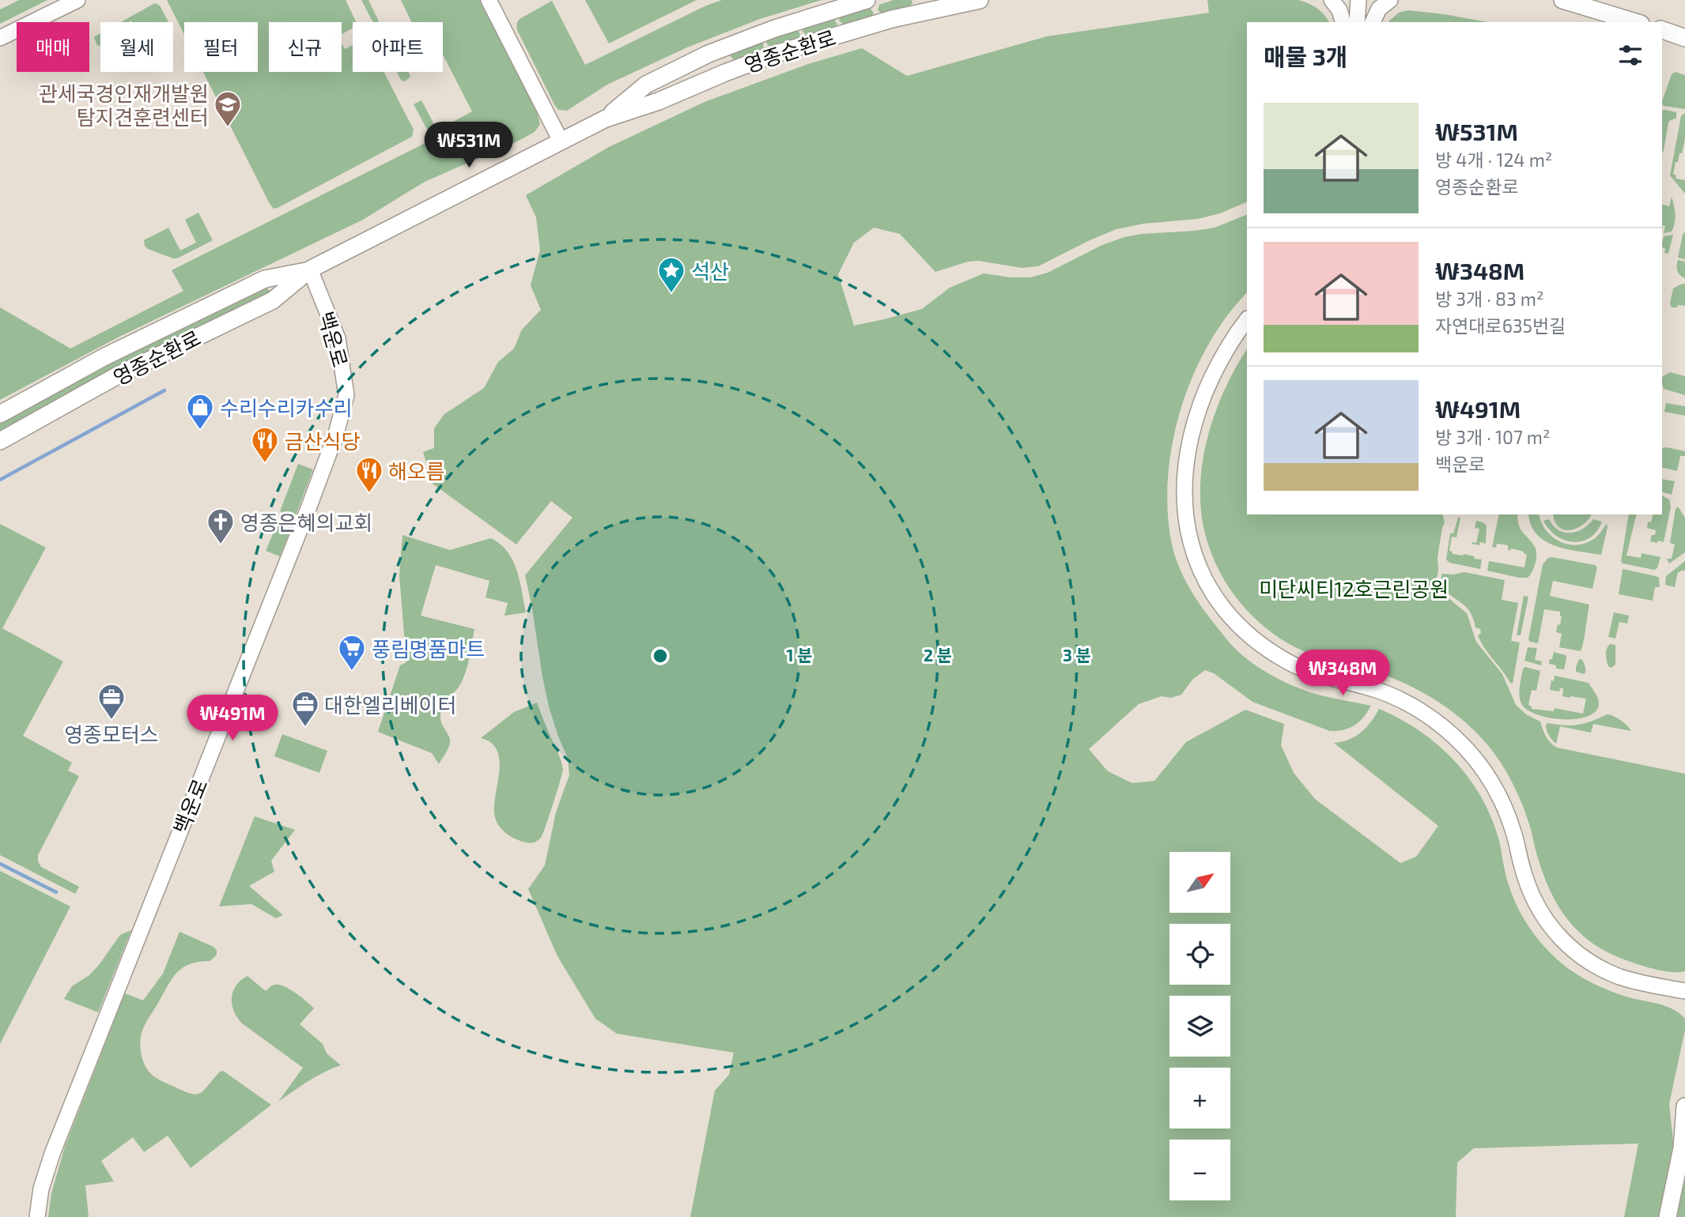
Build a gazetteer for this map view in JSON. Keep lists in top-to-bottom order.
{
  "streets": {
    "main road": ["영종순환로"],
    "street": ["백운로"]
  },
  "crossings": [
    ["영종순환로", "백운로"]
  ],
  "parks": ["미단씨티12호근린공원"],
  "places": {
    "school or university": ["관세국경인재개발원 탐지견훈련센터"],
    "place": ["석산"],
    "shop": ["수리수리카수리"],
    "restaurant": ["금산식당", "해오름"],
    "church": ["영종은혜의교회"],
    "supermarket": ["풍림명품마트"],
    "office": ["영종모터스", "대한엘리베이터"]
  },
  "north": "top right",
  "page": {
    "chip": [
      "매매",
      "월세",
      "필터",
      "신규",
      "아파트"
    ],
    "heading": "매물 3개",
    "list": [
      {
        "name": "₩531M",
        "note": "방 4개 · 124 m² · 영종순환로"
      },
      {
        "name": "₩348M",
        "note": "방 3개 · 83 m² · 자연대로635번길"
      },
      {
        "name": "₩491M",
        "note": "방 3개 · 107 m² · 백운로"
      }
    ],
    "price": ["₩531M", "₩348M", "₩491M"],
    "map_buttons": ["+", "−"]
  },
  "rings": ["1 분", "2 분", "3 분"]
}
